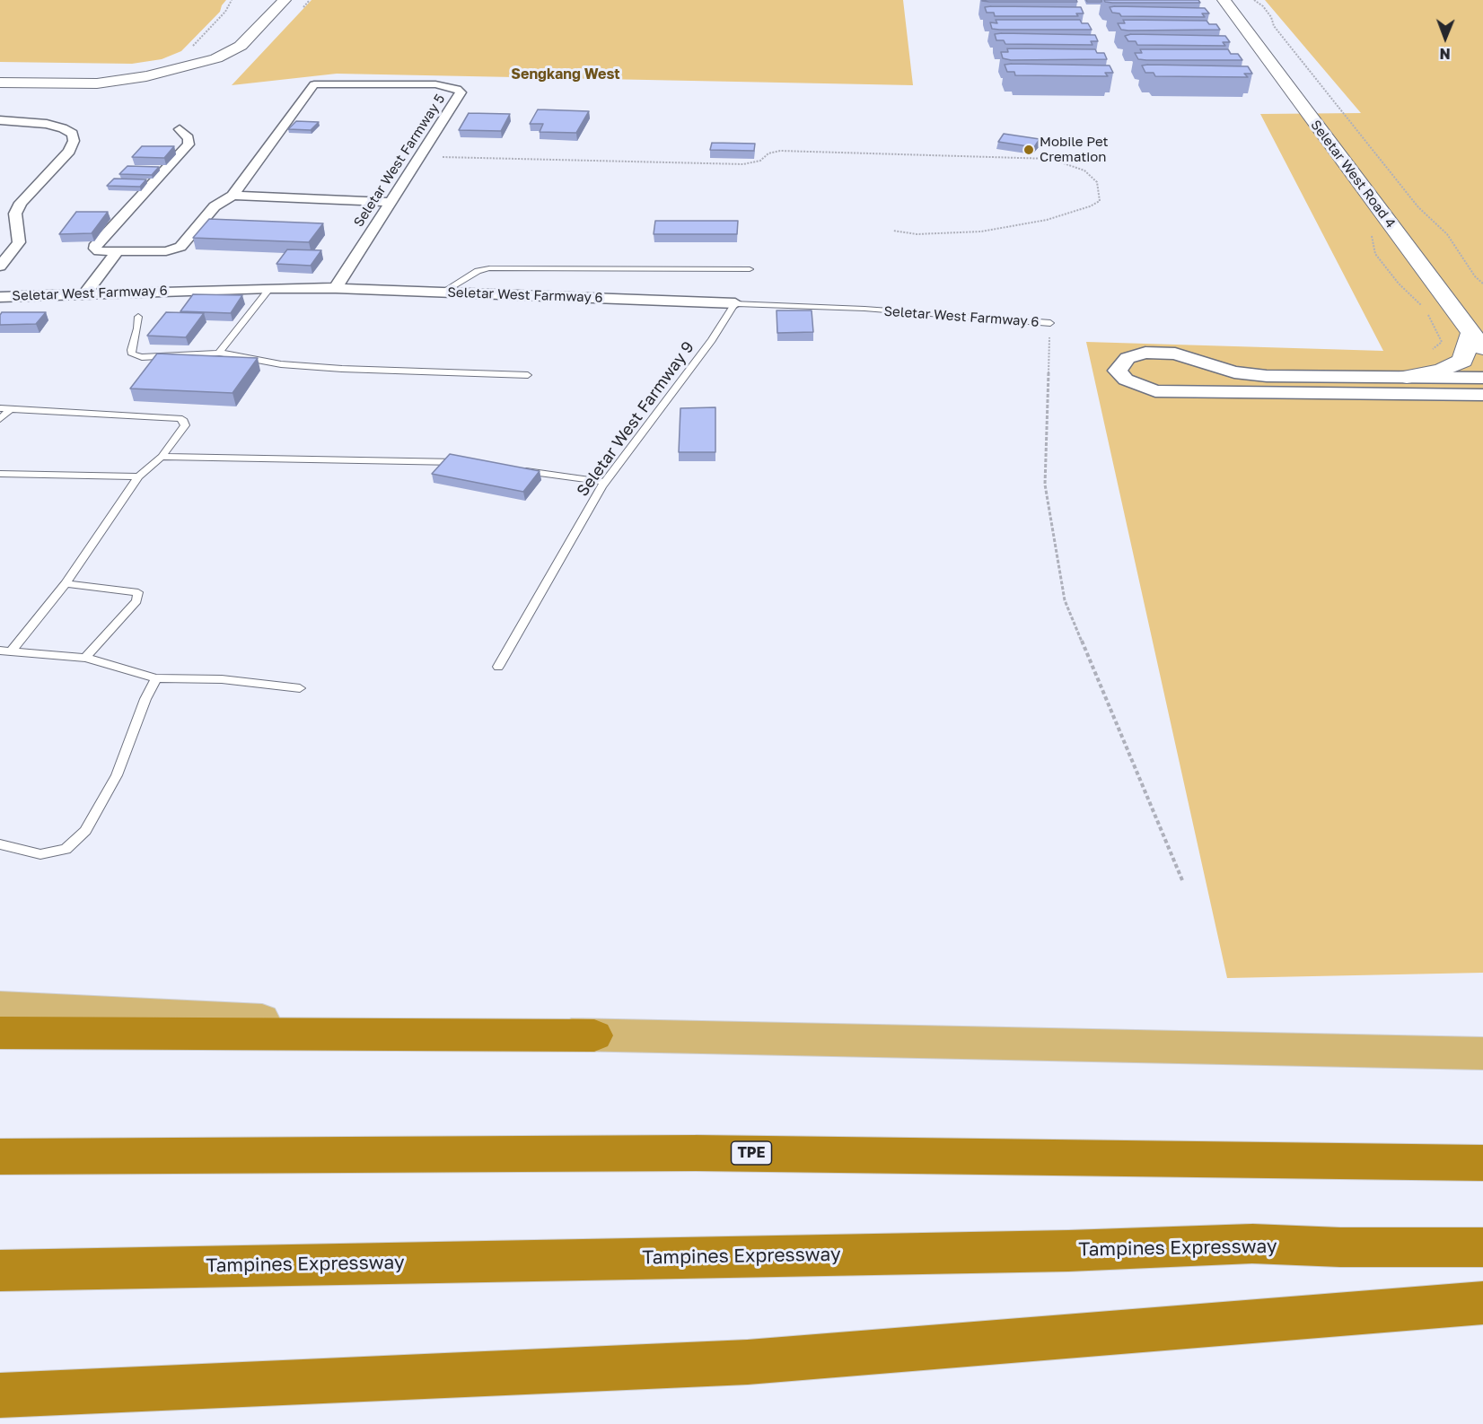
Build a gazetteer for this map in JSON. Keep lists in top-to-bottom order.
{
  "streets": {
    "highway": ["TPE", "Tampines Expressway"],
    "main road": ["Seletar West Road 4"],
    "street": ["Seletar West Farmway 5", "Seletar West Farmway 6"],
    "lane": ["Seletar West Farmway 9"]
  },
  "crossings": [
    ["Seletar West Farmway 5", "Seletar West Farmway 6"],
    ["Seletar West Farmway 6", "Seletar West Farmway 9"]
  ],
  "districts": ["Sengkang West"],
  "places": ["Mobile Pet Cremation"],
  "north": "bottom"
}
